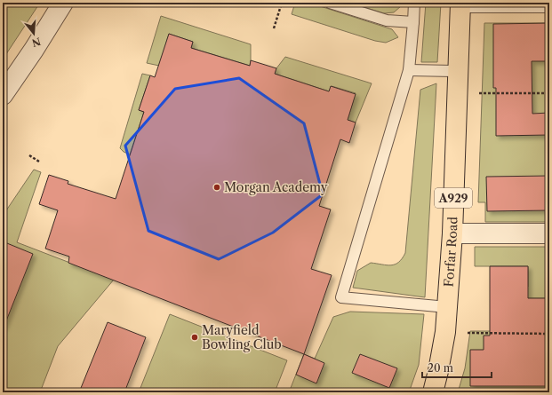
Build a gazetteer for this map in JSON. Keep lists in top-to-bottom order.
{
  "streets": {
    "main road": ["A929", "Forfar Road"]
  },
  "places": ["Morgan Academy", "Maryfield Bowling Club"],
  "scale_bar": "20 m",
  "north": "bottom"
}
